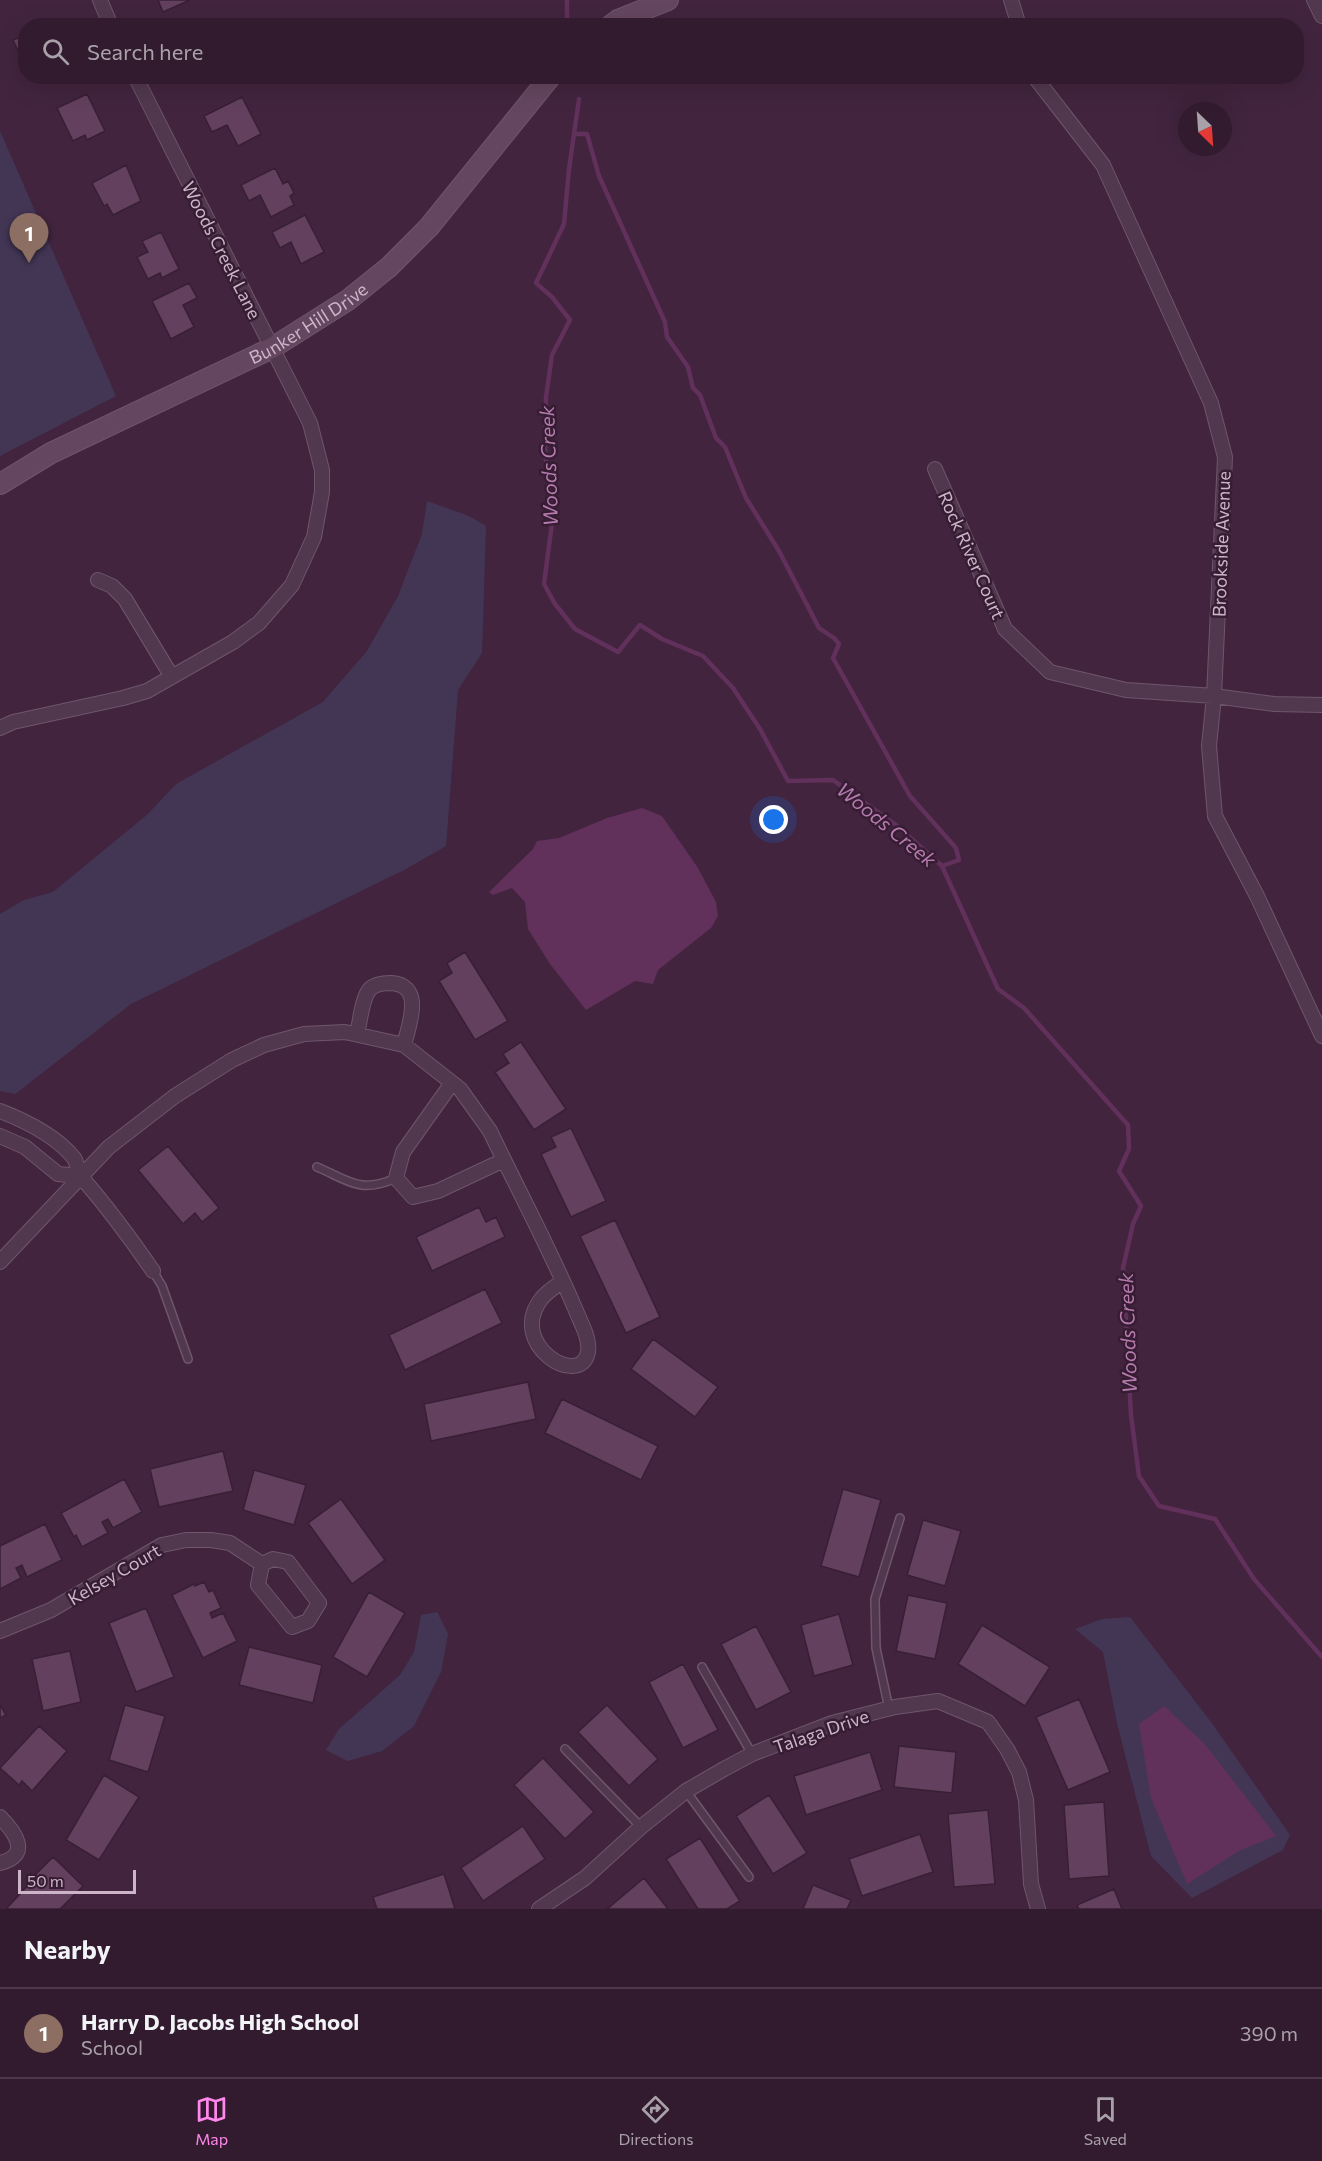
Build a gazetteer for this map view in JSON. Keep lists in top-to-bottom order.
{
  "streets": {
    "street": [
      "Woods Creek Lane",
      "Bunker Hill Drive",
      "Brookside Avenue",
      "Rock River Court",
      "Kelsey Court",
      "Talaga Drive"
    ]
  },
  "crossings": [
    ["Woods Creek Lane", "Bunker Hill Drive"],
    ["Brookside Avenue", "Rock River Court"]
  ],
  "water": ["Woods Creek"],
  "scale_bar": "50 m",
  "north": "bottom right",
  "page": {
    "search": "Search here",
    "pins": "1",
    "scale": "50 m",
    "heading": "Nearby",
    "list": [
      {
        "mark": "1",
        "name": "Harry D. Jacobs High School",
        "note": "School",
        "value": "390 m"
      }
    ],
    "nav": ["Map", "Directions", "Saved"]
  }
}
